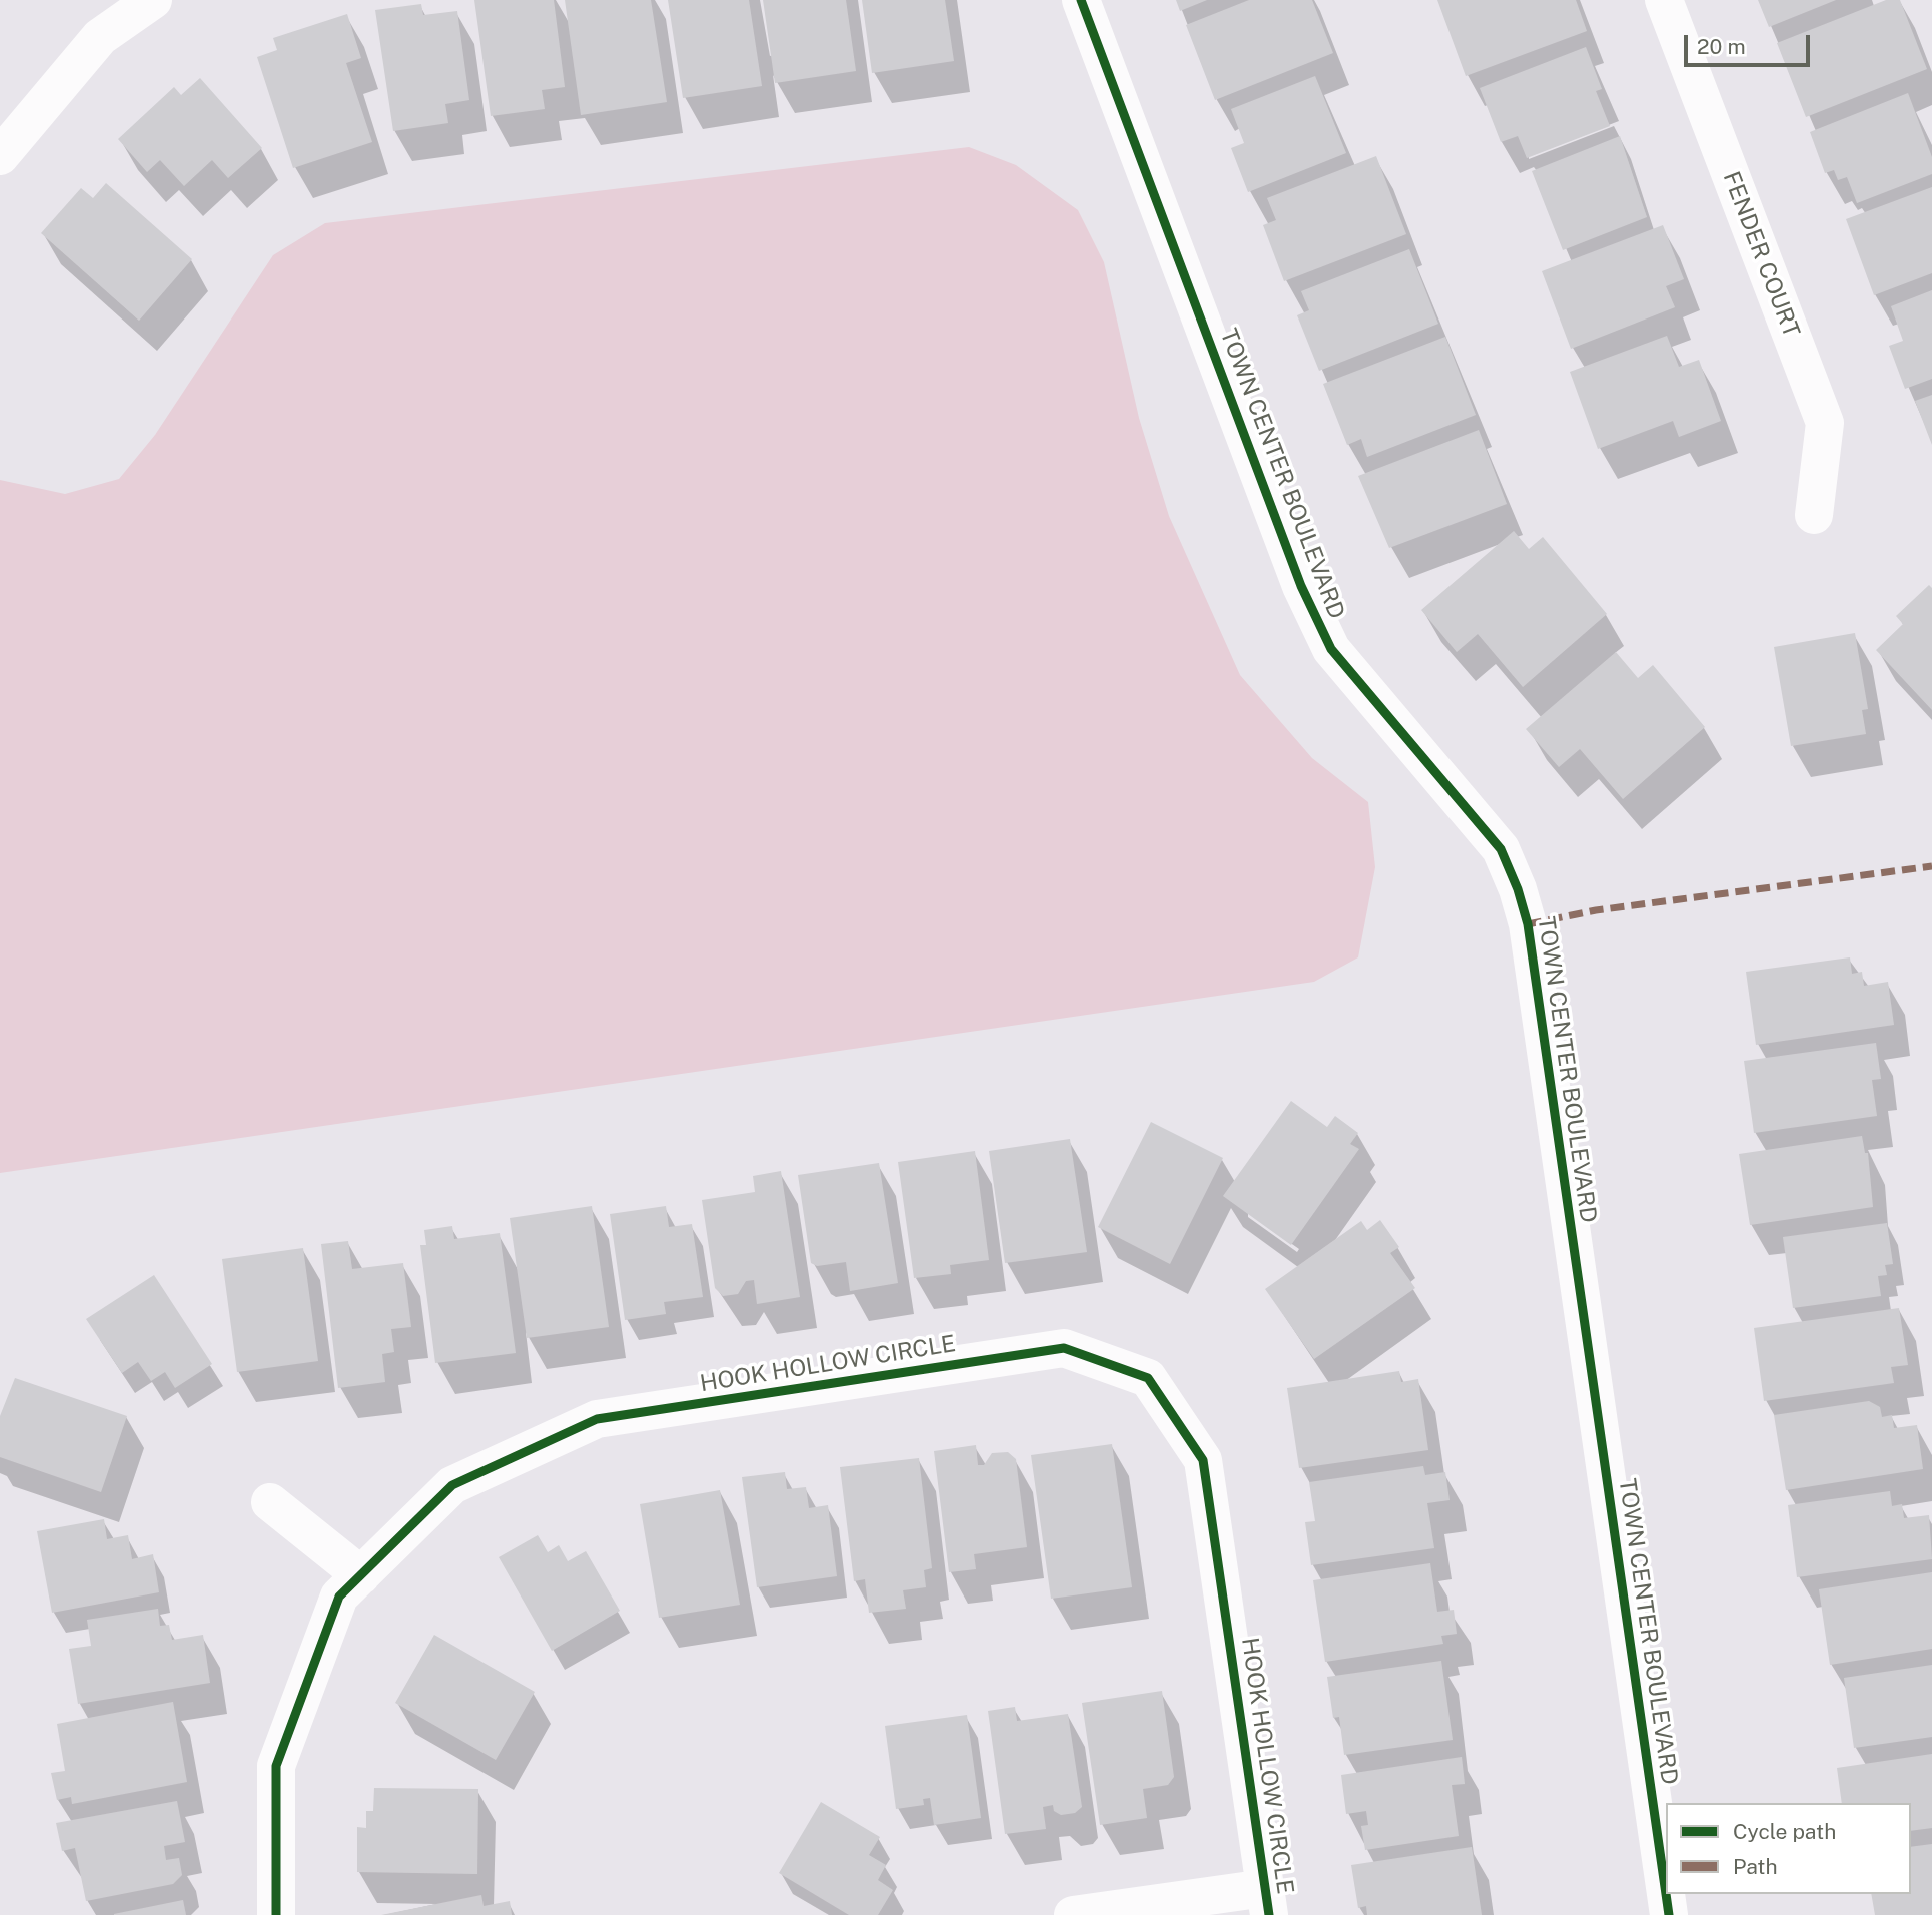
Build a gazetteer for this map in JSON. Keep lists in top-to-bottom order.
{
  "streets": {
    "street": ["FENDER COURT", "TOWN CENTER BOULEVARD", "HOOK HOLLOW CIRCLE"]
  },
  "legend": ["Cycle path", "Path"],
  "scale_bar": "20 m"
}
